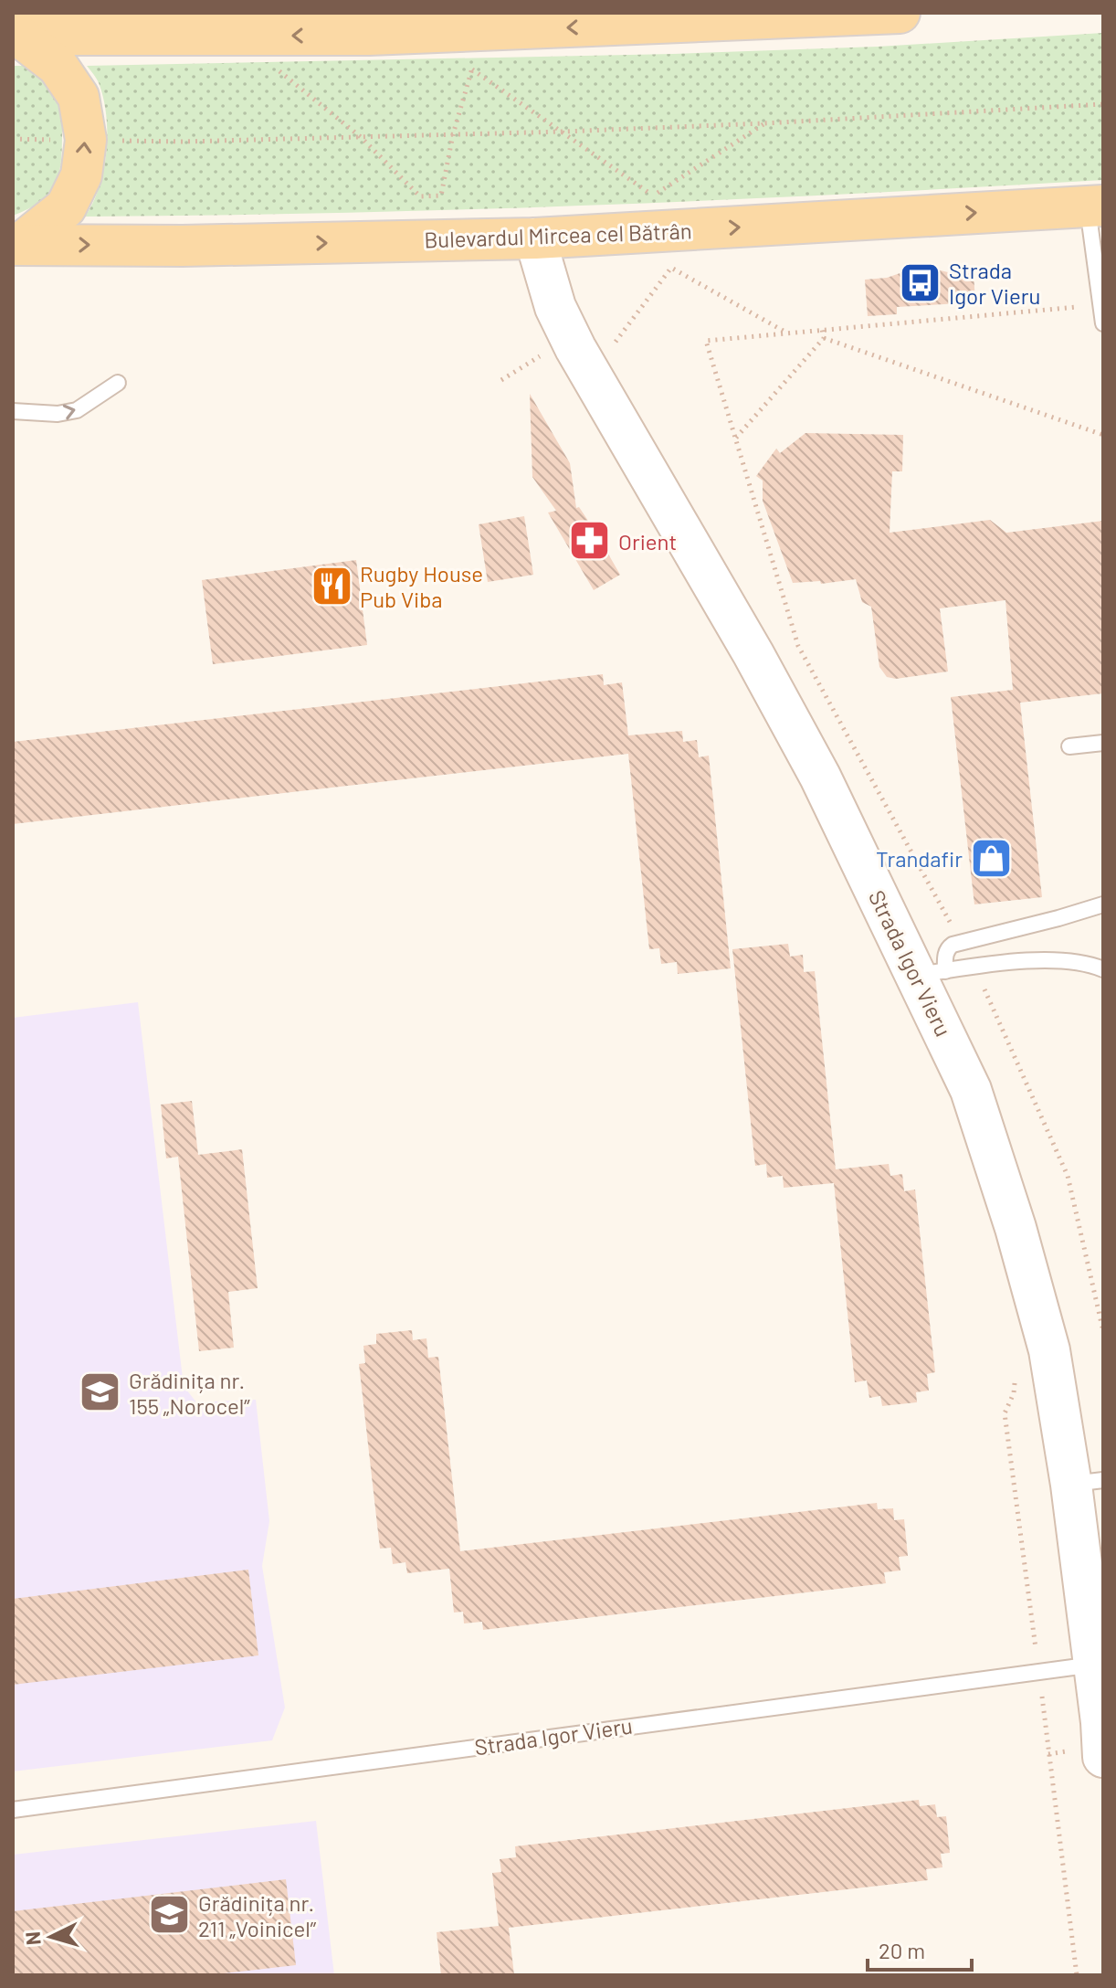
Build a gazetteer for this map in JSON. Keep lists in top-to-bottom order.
{
  "streets": {
    "main road": ["Bulevardul Mircea cel Bătrân", "Strada Igor Vieru"]
  },
  "crossings": [
    ["Bulevardul Mircea cel Bătrân", "Strada Igor Vieru"]
  ],
  "places": {
    "bus stop": ["Strada Igor Vieru"],
    "pharmacy": ["Orient"],
    "restaurant": ["Rugby House Pub Viba"],
    "shop": ["Trandafir"],
    "school or university": ["Grădinița nr. 155 „Norocel”", "Grădinița nr. 211 „Voinicel”"]
  },
  "scale_bar": "20 m",
  "north": "left"
}
